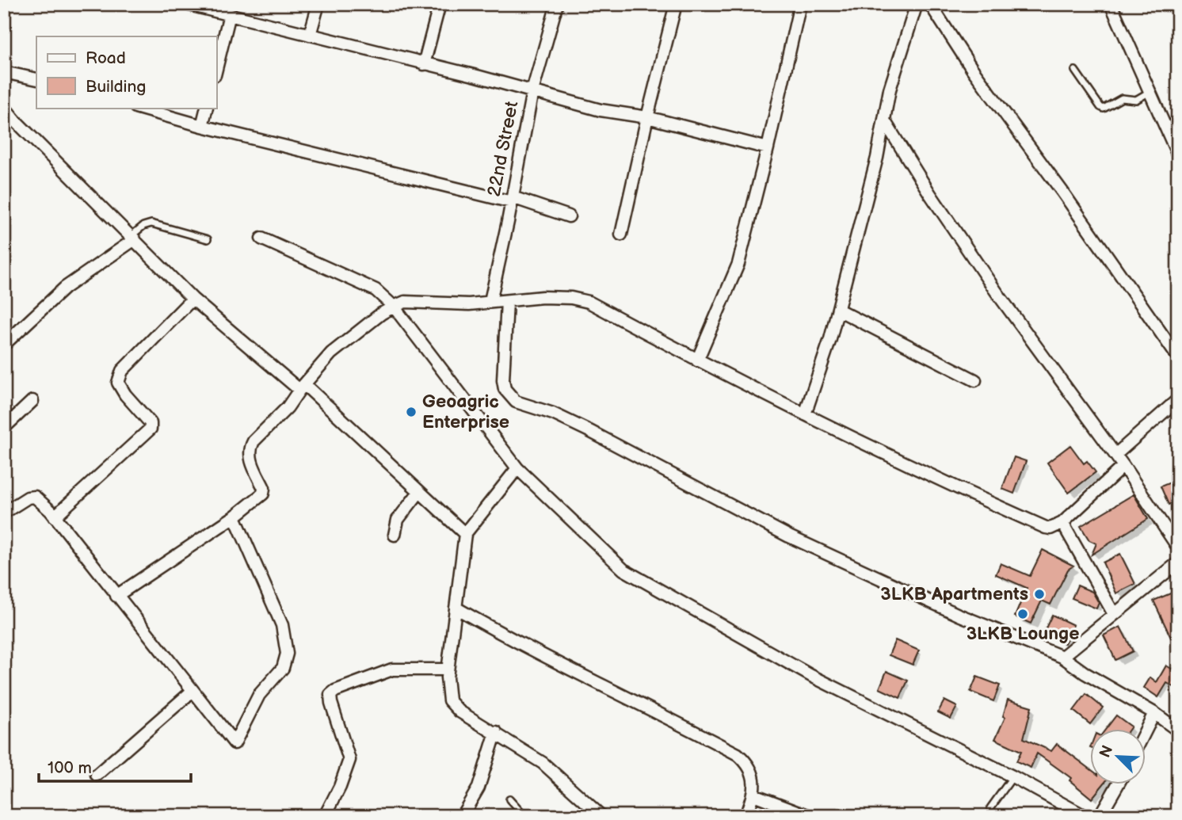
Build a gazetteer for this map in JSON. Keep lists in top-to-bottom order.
{
  "streets": {
    "street": ["22nd Street"]
  },
  "places": ["Geoagric Enterprise", "3LKB Apartments", "3LKB Lounge"],
  "legend": ["Road", "Building"],
  "scale_bar": "100 m",
  "north": "top left"
}
